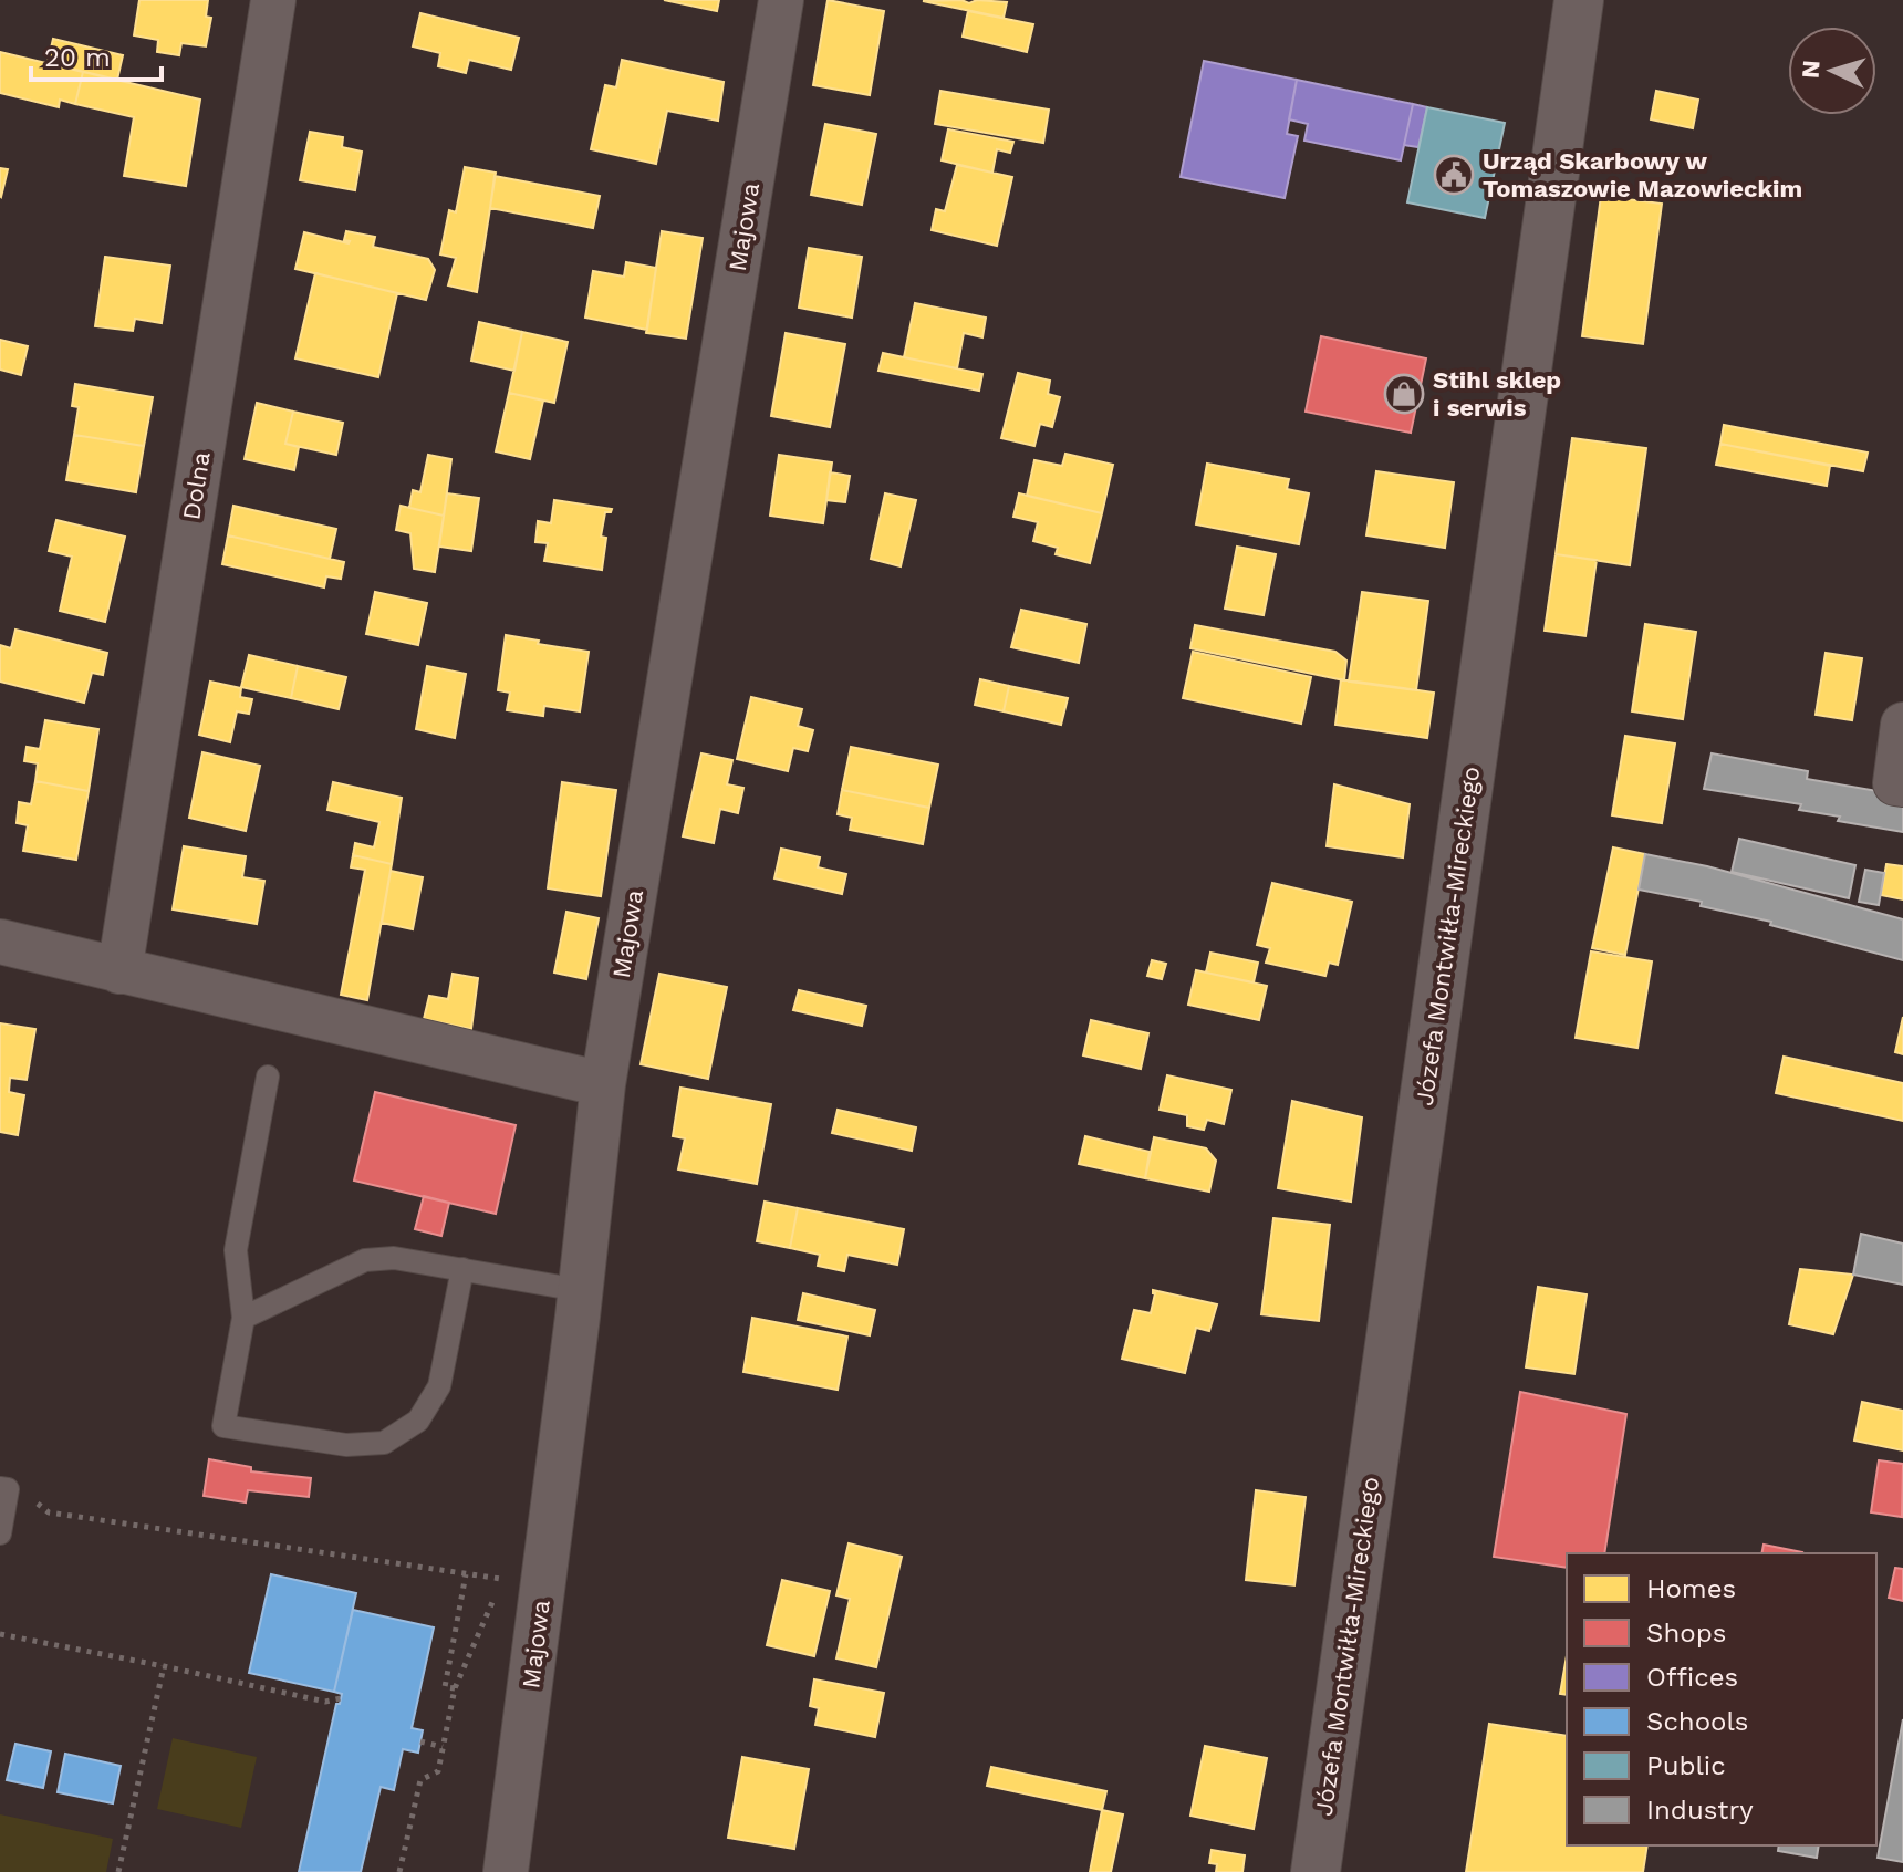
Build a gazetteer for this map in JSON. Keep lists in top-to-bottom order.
{
  "streets": {
    "main road": ["Józefa Montwiłła-Mireckiego"],
    "street": ["Majowa", "Dolna"]
  },
  "places": {
    "public building": ["Urząd Skarbowy w Tomaszowie Mazowieckim"],
    "shop": ["Stihl sklep i serwis"]
  },
  "legend": [
    "Homes",
    "Shops",
    "Offices",
    "Schools",
    "Public",
    "Industry"
  ],
  "scale_bar": "20 m",
  "north": "left"
}
